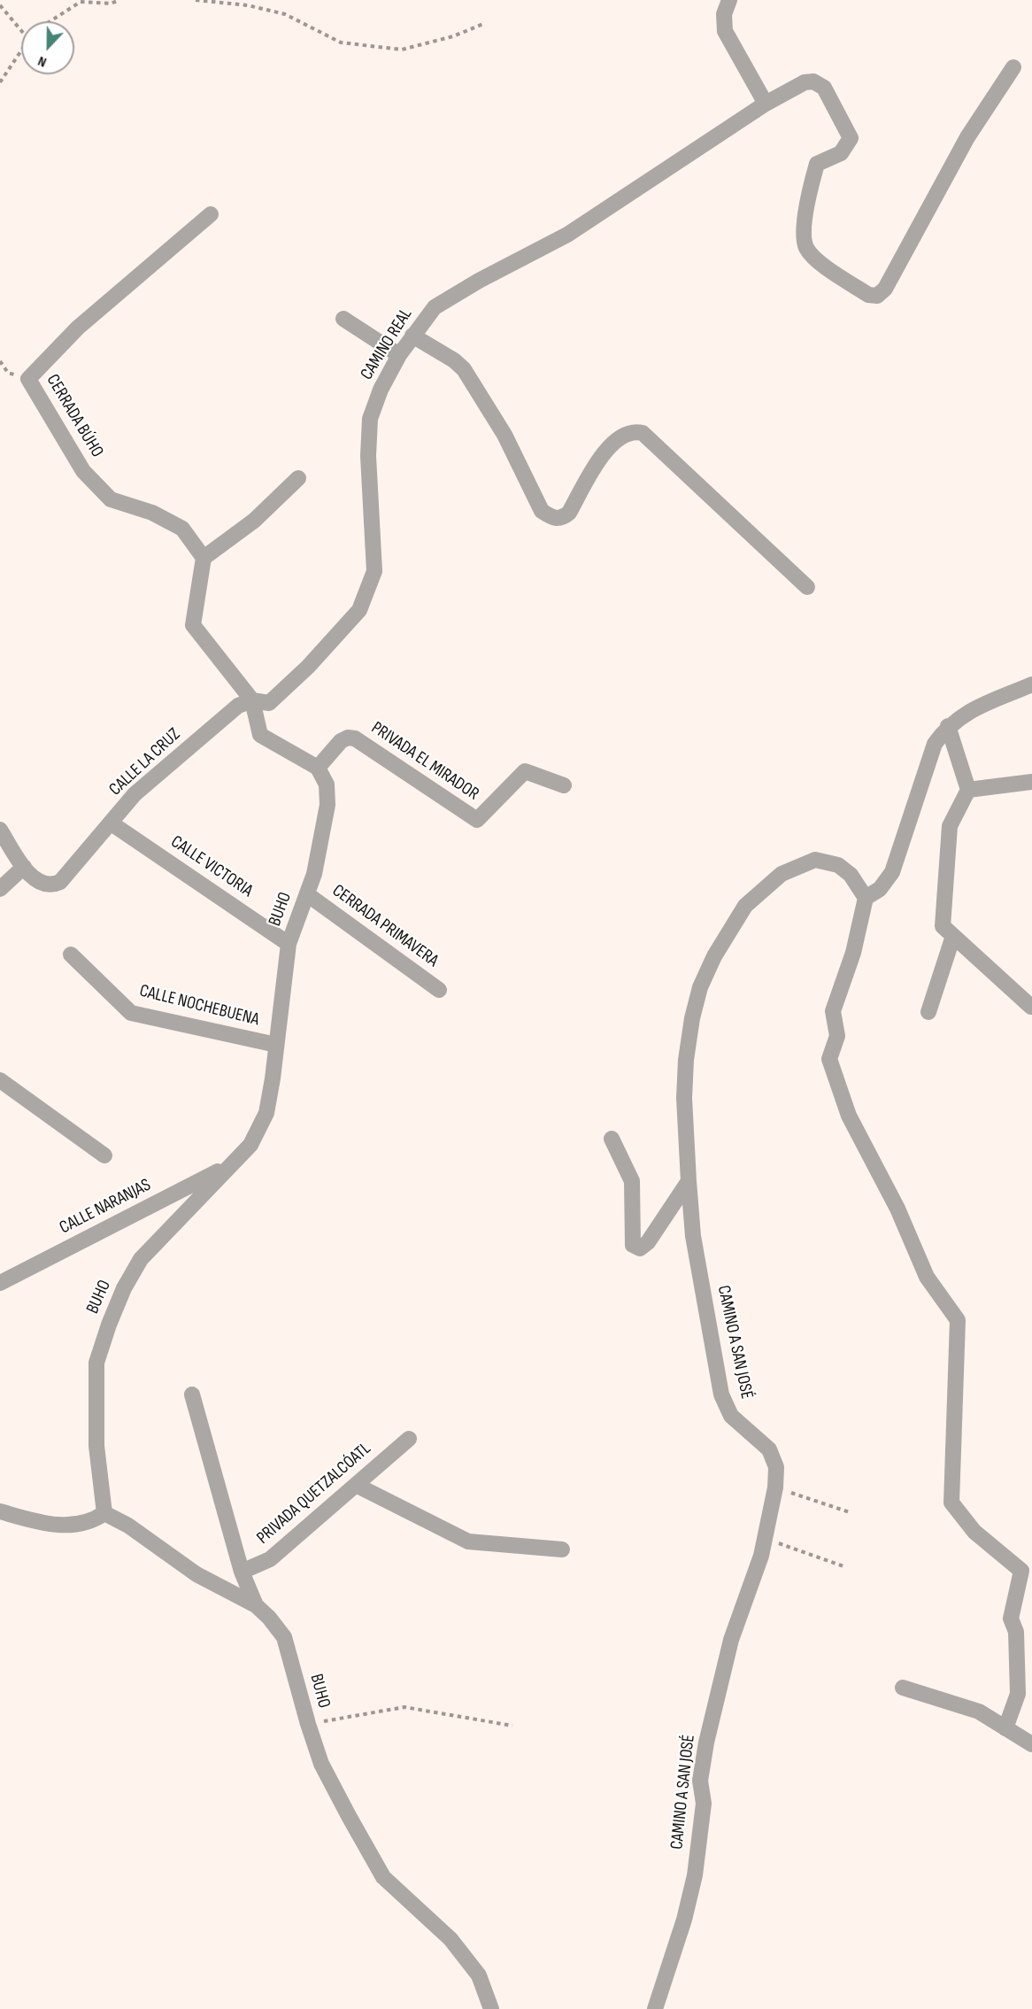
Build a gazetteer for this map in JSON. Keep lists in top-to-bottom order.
{
  "streets": {
    "street": [
      "CAMINO REAL",
      "CERRADA BÚHO",
      "PRIVADA EL MIRADOR",
      "CALLE LA CRUZ",
      "CALLE VICTORIA",
      "BUHO",
      "CERRADA PRIMAVERA",
      "CALLE NOCHEBUENA",
      "CALLE NARANJAS",
      "CAMINO A SAN JOSÉ",
      "PRIVADA QUETZALCÓATL"
    ]
  },
  "crossings": [
    ["CAMINO REAL", "CALLE LA CRUZ"],
    ["PRIVADA EL MIRADOR", "BUHO"],
    ["CALLE LA CRUZ", "CALLE VICTORIA"],
    ["CALLE VICTORIA", "BUHO"],
    ["BUHO", "CERRADA PRIMAVERA"],
    ["BUHO", "CALLE NOCHEBUENA"],
    ["BUHO", "CALLE NARANJAS"]
  ],
  "north": "bottom"
}
